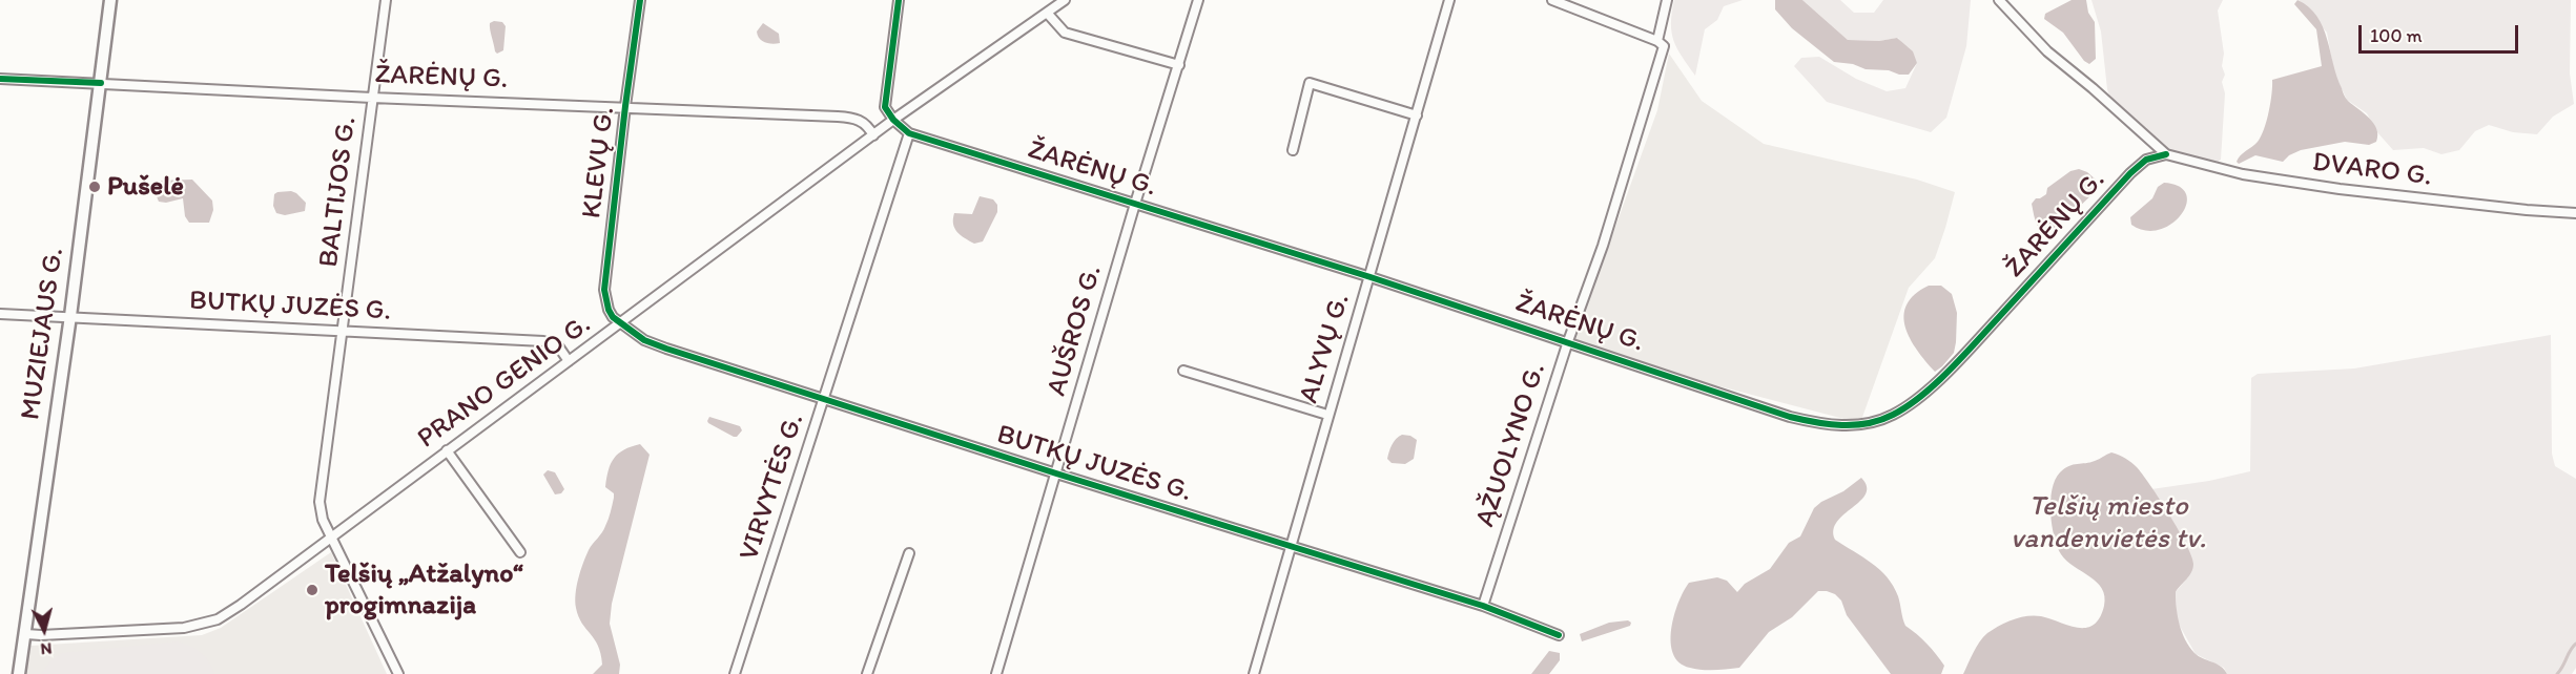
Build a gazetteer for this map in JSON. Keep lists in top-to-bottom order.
{
  "streets": {
    "main road": ["MUZIEJAUS G."],
    "street": [
      "ŽARĖNŲ G.",
      "KLEVŲ G.",
      "DVARO G.",
      "BALTIJOS G.",
      "BUTKŲ JUZĖS G.",
      "AUŠROS G.",
      "ALYVŲ G.",
      "PRANO GENIO G.",
      "ĄŽUOLYNO G.",
      "VIRVYTĖS G."
    ]
  },
  "crossings": [
    ["ŽARĖNŲ G.", "KLEVŲ G."],
    ["ŽARĖNŲ G.", "DVARO G."],
    ["ŽARĖNŲ G.", "BALTIJOS G."],
    ["ŽARĖNŲ G.", "AUŠROS G."],
    ["ŽARĖNŲ G.", "MUZIEJAUS G."],
    ["ŽARĖNŲ G.", "ALYVŲ G."],
    ["ŽARĖNŲ G.", "PRANO GENIO G."],
    ["ŽARĖNŲ G.", "ĄŽUOLYNO G."],
    ["ŽARĖNŲ G.", "VIRVYTĖS G."],
    ["KLEVŲ G.", "BUTKŲ JUZĖS G."],
    ["KLEVŲ G.", "PRANO GENIO G."],
    ["BALTIJOS G.", "BUTKŲ JUZĖS G."],
    ["BALTIJOS G.", "PRANO GENIO G."],
    ["BUTKŲ JUZĖS G.", "AUŠROS G."],
    ["BUTKŲ JUZĖS G.", "MUZIEJAUS G."],
    ["BUTKŲ JUZĖS G.", "ALYVŲ G."],
    ["BUTKŲ JUZĖS G.", "PRANO GENIO G."],
    ["BUTKŲ JUZĖS G.", "ĄŽUOLYNO G."],
    ["BUTKŲ JUZĖS G.", "VIRVYTĖS G."],
    ["MUZIEJAUS G.", "PRANO GENIO G."]
  ],
  "water": ["Telšių miesto vandenvietės tv."],
  "places": ["Pušelė", "Telšių „Atžalyno“ progimnazija"],
  "scale_bar": "100 m",
  "north": "bottom"
}
